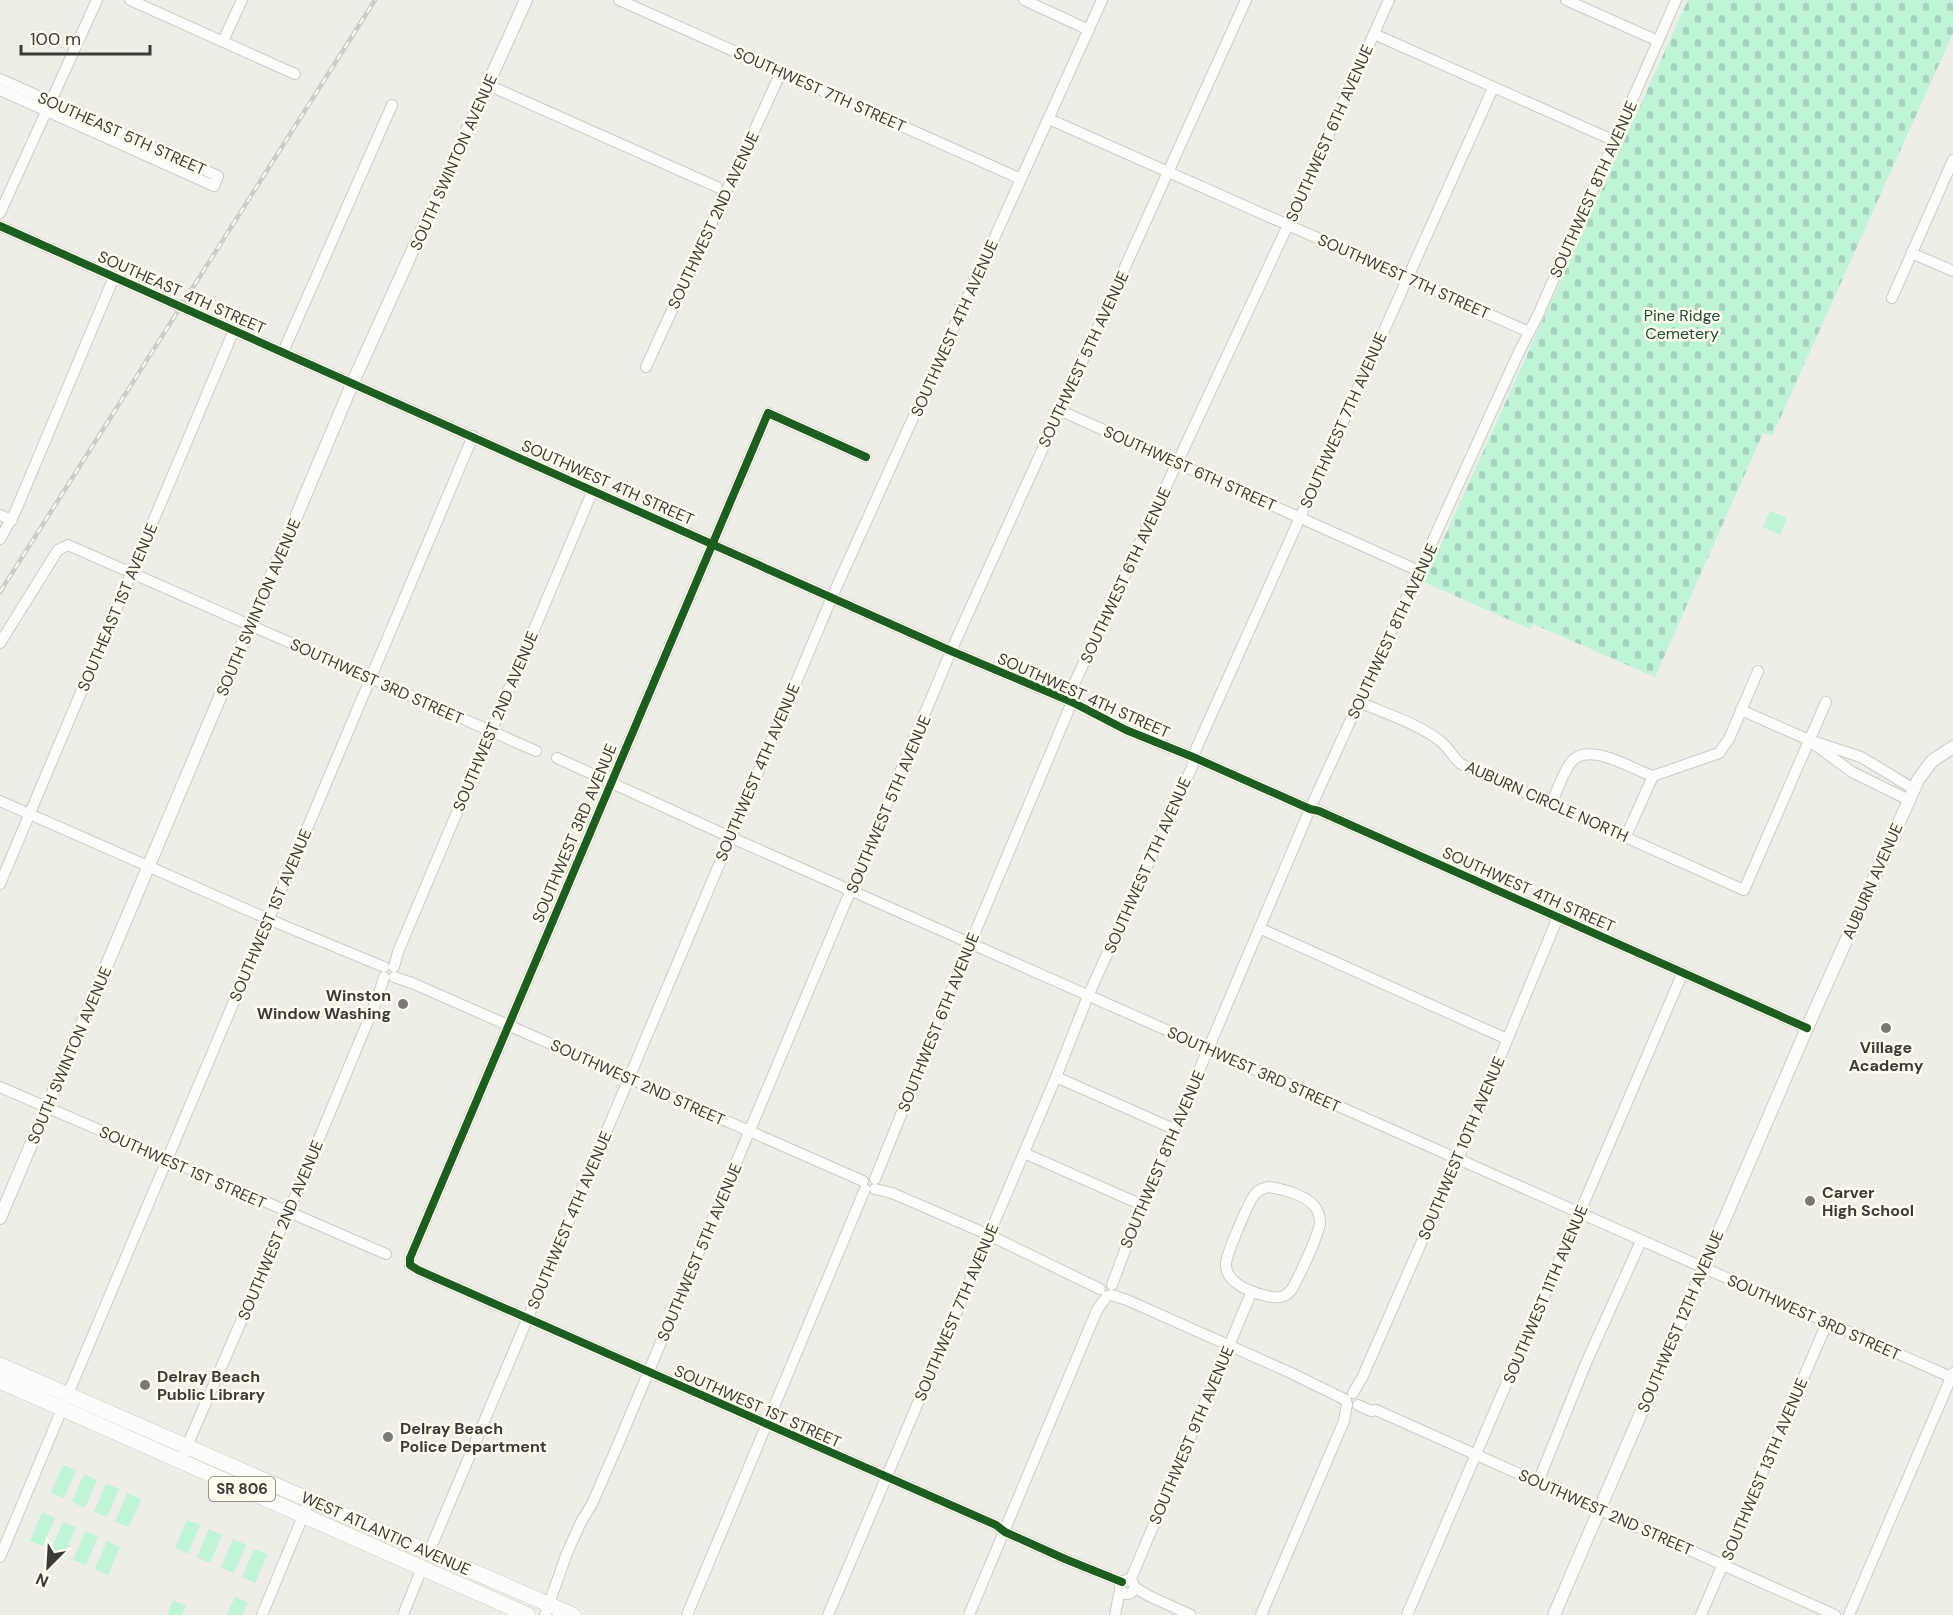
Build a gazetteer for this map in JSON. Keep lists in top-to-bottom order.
{
  "streets": {
    "main road": ["SR 806", "WEST ATLANTIC AVENUE"],
    "street": [
      "SOUTHWEST 7TH STREET",
      "SOUTHEAST 5TH STREET",
      "SOUTHWEST 6TH AVENUE",
      "SOUTH SWINTON AVENUE",
      "SOUTHWEST 8TH AVENUE",
      "SOUTHWEST 2ND AVENUE",
      "SOUTHEAST 4TH STREET",
      "SOUTHWEST 4TH AVENUE",
      "SOUTHWEST 5TH AVENUE",
      "SOUTHWEST 7TH AVENUE",
      "SOUTHWEST 6TH STREET",
      "SOUTHWEST 4TH STREET",
      "SOUTHEAST 1ST AVENUE",
      "SOUTHWEST 3RD STREET",
      "AUBURN CIRCLE NORTH",
      "SOUTHWEST 3RD AVENUE",
      "AUBURN AVENUE",
      "SOUTHWEST 1ST AVENUE",
      "SOUTHWEST 2ND STREET",
      "SOUTHWEST 10TH AVENUE",
      "SOUTHWEST 1ST STREET",
      "SOUTHWEST 11TH AVENUE",
      "SOUTHWEST 12TH AVENUE",
      "SOUTHWEST 9TH AVENUE",
      "SOUTHWEST 13TH AVENUE"
    ]
  },
  "crossings": [
    ["SOUTHWEST 7TH STREET", "SOUTHWEST 6TH AVENUE"],
    ["SOUTHWEST 7TH STREET", "SOUTHWEST 8TH AVENUE"],
    ["SOUTHWEST 7TH STREET", "SOUTHWEST 2ND AVENUE"],
    ["SOUTHWEST 7TH STREET", "SOUTHWEST 4TH AVENUE"],
    ["SOUTHWEST 7TH STREET", "SOUTHWEST 5TH AVENUE"],
    ["SOUTHWEST 7TH STREET", "SOUTHWEST 7TH AVENUE"],
    ["SOUTHWEST 6TH AVENUE", "SOUTHWEST 6TH STREET"],
    ["SOUTHWEST 6TH AVENUE", "SOUTHWEST 4TH STREET"],
    ["SOUTHWEST 6TH AVENUE", "SOUTHWEST 3RD STREET"],
    ["SOUTHWEST 6TH AVENUE", "SOUTHWEST 2ND STREET"],
    ["SOUTHWEST 6TH AVENUE", "SOUTHWEST 1ST STREET"],
    ["SOUTH SWINTON AVENUE", "SOUTHEAST 4TH STREET"],
    ["SOUTH SWINTON AVENUE", "SOUTHWEST 4TH STREET"],
    ["SOUTH SWINTON AVENUE", "SOUTHWEST 3RD STREET"],
    ["SOUTH SWINTON AVENUE", "SOUTHWEST 2ND STREET"],
    ["SOUTH SWINTON AVENUE", "SOUTHWEST 1ST STREET"],
    ["SOUTHWEST 8TH AVENUE", "SOUTHWEST 6TH STREET"],
    ["SOUTHWEST 8TH AVENUE", "SOUTHWEST 4TH STREET"],
    ["SOUTHWEST 8TH AVENUE", "SOUTHWEST 3RD STREET"],
    ["SOUTHWEST 8TH AVENUE", "AUBURN CIRCLE NORTH"],
    ["SOUTHWEST 8TH AVENUE", "SOUTHWEST 2ND STREET"],
    ["SOUTHWEST 8TH AVENUE", "SOUTHWEST 1ST STREET"],
    ["SOUTHWEST 2ND AVENUE", "SOUTHWEST 4TH STREET"],
    ["SOUTHWEST 2ND AVENUE", "SOUTHWEST 3RD STREET"],
    ["SOUTHWEST 2ND AVENUE", "SOUTHWEST 2ND STREET"],
    ["SOUTHWEST 2ND AVENUE", "SOUTHWEST 1ST STREET"],
    ["SOUTHWEST 2ND AVENUE", "WEST ATLANTIC AVENUE"],
    ["SOUTHEAST 4TH STREET", "SOUTHWEST 4TH STREET"],
    ["SOUTHEAST 4TH STREET", "SOUTHEAST 1ST AVENUE"],
    ["SOUTHWEST 4TH AVENUE", "SOUTHWEST 4TH STREET"],
    ["SOUTHWEST 4TH AVENUE", "SOUTHWEST 3RD STREET"],
    ["SOUTHWEST 4TH AVENUE", "SOUTHWEST 2ND STREET"],
    ["SOUTHWEST 4TH AVENUE", "SOUTHWEST 1ST STREET"],
    ["SOUTHWEST 4TH AVENUE", "WEST ATLANTIC AVENUE"],
    ["SOUTHWEST 5TH AVENUE", "SOUTHWEST 6TH STREET"],
    ["SOUTHWEST 5TH AVENUE", "SOUTHWEST 4TH STREET"],
    ["SOUTHWEST 5TH AVENUE", "SOUTHWEST 3RD STREET"],
    ["SOUTHWEST 5TH AVENUE", "SOUTHWEST 2ND STREET"],
    ["SOUTHWEST 5TH AVENUE", "SOUTHWEST 1ST STREET"],
    ["SOUTHWEST 5TH AVENUE", "WEST ATLANTIC AVENUE"],
    ["SOUTHWEST 7TH AVENUE", "SOUTHWEST 6TH STREET"],
    ["SOUTHWEST 7TH AVENUE", "SOUTHWEST 4TH STREET"],
    ["SOUTHWEST 7TH AVENUE", "SOUTHWEST 3RD STREET"],
    ["SOUTHWEST 7TH AVENUE", "SOUTHWEST 2ND STREET"],
    ["SOUTHWEST 7TH AVENUE", "SOUTHWEST 1ST STREET"],
    ["SOUTHWEST 4TH STREET", "SOUTHWEST 3RD AVENUE"],
    ["SOUTHWEST 4TH STREET", "AUBURN AVENUE"],
    ["SOUTHWEST 4TH STREET", "SOUTHWEST 1ST AVENUE"],
    ["SOUTHWEST 4TH STREET", "SOUTHWEST 10TH AVENUE"],
    ["SOUTHWEST 4TH STREET", "SOUTHWEST 11TH AVENUE"],
    ["SOUTHWEST 4TH STREET", "SOUTHWEST 12TH AVENUE"],
    ["SOUTHEAST 1ST AVENUE", "SOUTHWEST 3RD STREET"],
    ["SOUTHEAST 1ST AVENUE", "SOUTHWEST 2ND STREET"],
    ["SOUTHWEST 3RD STREET", "SOUTHWEST 3RD AVENUE"],
    ["SOUTHWEST 3RD STREET", "SOUTHWEST 1ST AVENUE"],
    ["SOUTHWEST 3RD STREET", "SOUTHWEST 10TH AVENUE"],
    ["SOUTHWEST 3RD STREET", "SOUTHWEST 11TH AVENUE"],
    ["SOUTHWEST 3RD STREET", "SOUTHWEST 12TH AVENUE"],
    ["SOUTHWEST 3RD STREET", "SOUTHWEST 13TH AVENUE"],
    ["SOUTHWEST 3RD AVENUE", "SOUTHWEST 2ND STREET"],
    ["SOUTHWEST 3RD AVENUE", "SOUTHWEST 1ST STREET"],
    ["AUBURN AVENUE", "SOUTHWEST 12TH AVENUE"],
    ["SOUTHWEST 1ST AVENUE", "SOUTHWEST 2ND STREET"],
    ["SOUTHWEST 1ST AVENUE", "SOUTHWEST 1ST STREET"],
    ["SOUTHWEST 1ST AVENUE", "WEST ATLANTIC AVENUE"],
    ["SOUTHWEST 2ND STREET", "SOUTHWEST 10TH AVENUE"],
    ["SOUTHWEST 2ND STREET", "SOUTHWEST 11TH AVENUE"],
    ["SOUTHWEST 2ND STREET", "SOUTHWEST 12TH AVENUE"],
    ["SOUTHWEST 2ND STREET", "SOUTHWEST 9TH AVENUE"],
    ["SOUTHWEST 2ND STREET", "SOUTHWEST 13TH AVENUE"],
    ["SOUTHWEST 1ST STREET", "SOUTHWEST 9TH AVENUE"]
  ],
  "parks": ["Pine Ridge Cemetery"],
  "places": [
    "Winston Window Washing",
    "Village Academy",
    "Carver High School",
    "Delray Beach Public Library",
    "Delray Beach Police Department"
  ],
  "scale_bar": "100 m",
  "north": "bottom left"
}
